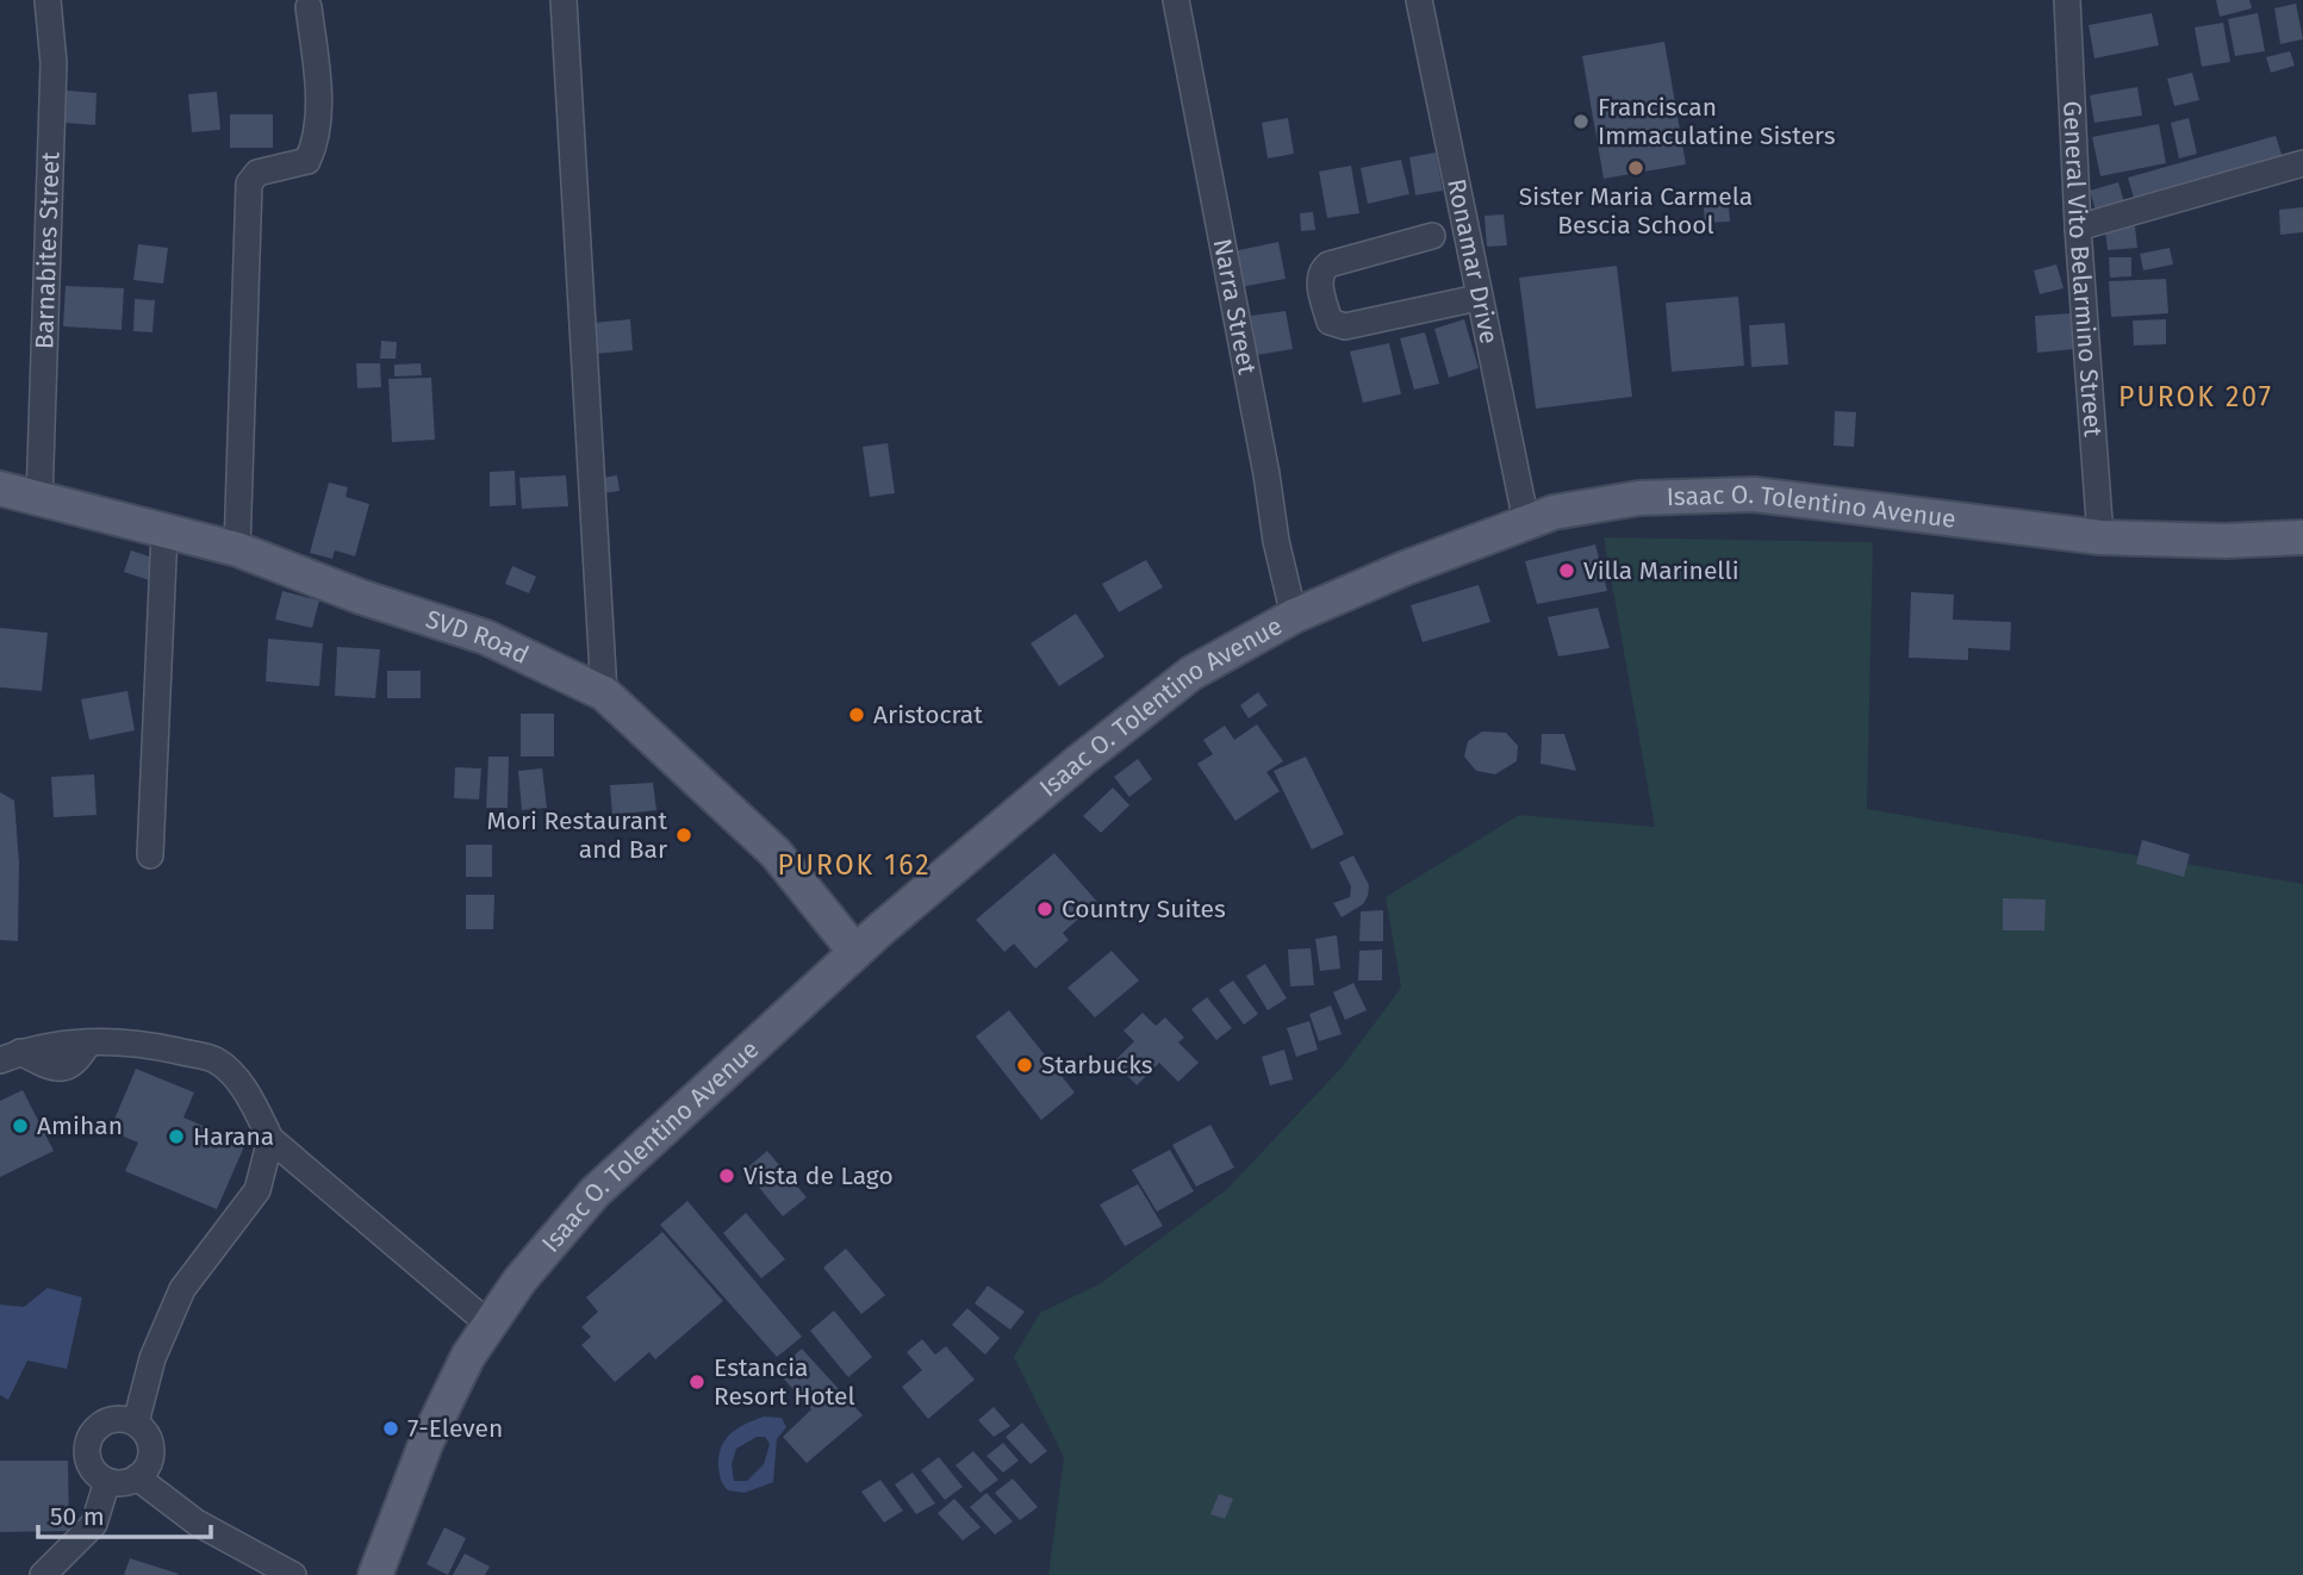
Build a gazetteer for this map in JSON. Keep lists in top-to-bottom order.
{
  "streets": {
    "main road": ["Isaac O. Tolentino Avenue", "SVD Road"],
    "street": [
      "Barnabites Street",
      "Ronamar Drive",
      "General Vito Belarmino Street",
      "Narra Street"
    ]
  },
  "crossings": [
    ["Barnabites Street", "SVD Road"],
    ["Ronamar Drive", "Isaac O. Tolentino Avenue"],
    ["General Vito Belarmino Street", "Isaac O. Tolentino Avenue"],
    ["Narra Street", "Isaac O. Tolentino Avenue"],
    ["Isaac O. Tolentino Avenue", "SVD Road"]
  ],
  "districts": ["PUROK 207", "PUROK 162"],
  "places": [
    "Franciscan Immaculatine Sisters",
    "Sister Maria Carmela Bescia School",
    "Villa Marinelli",
    "Aristocrat",
    "Mori Restaurant and Bar",
    "Country Suites",
    "Starbucks",
    "Amihan",
    "Harana",
    "Vista de Lago",
    "Estancia Resort Hotel",
    "7-Eleven"
  ],
  "scale_bar": "50 m"
}
